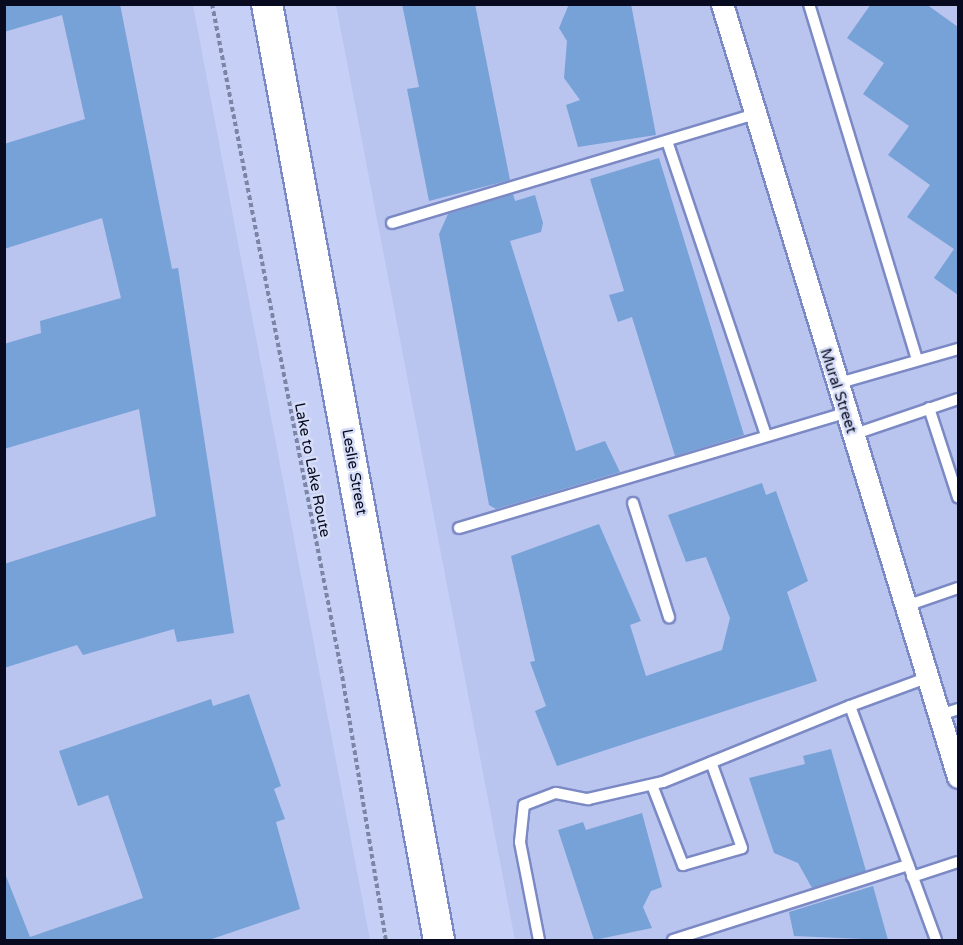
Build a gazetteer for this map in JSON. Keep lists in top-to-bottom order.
{
  "streets": {
    "main road": ["Leslie Street"],
    "street": ["Mural Street"],
    "path": ["Lake to Lake Route"]
  }
}
